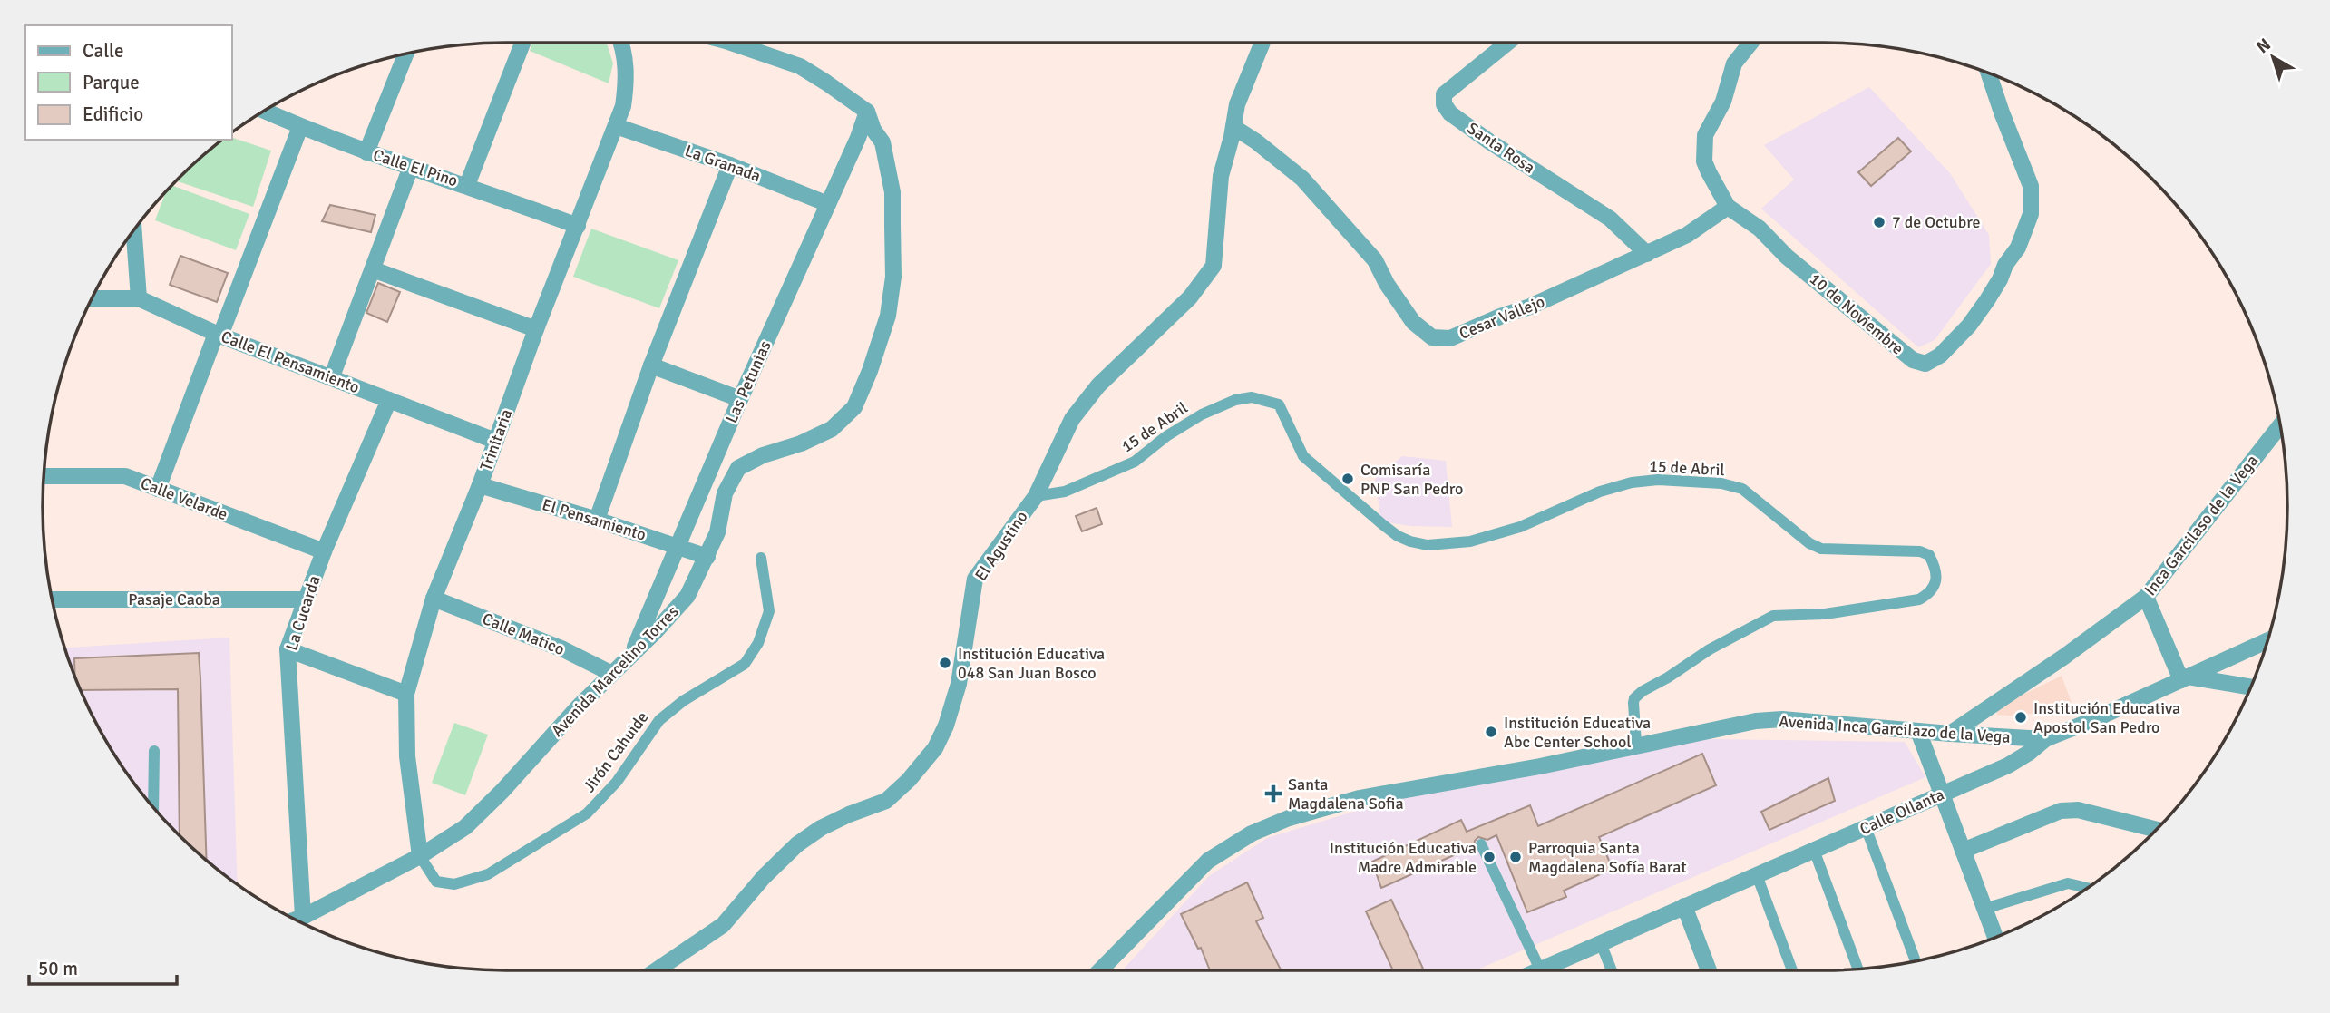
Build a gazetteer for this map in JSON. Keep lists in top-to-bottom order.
{
  "streets": {
    "street": [
      "Santa Rosa",
      "La Granada",
      "Calle El Pino",
      "10 de Noviembre",
      "Cesar Vallejo",
      "Calle El Pensamiento",
      "Las Petunias",
      "Trinitaria",
      "Calle Velarde",
      "El Pensamiento",
      "Inca Garcilaso de la Vega",
      "El Agustino",
      "Pasaje Caoba",
      "La Cucarda",
      "Calle Matico",
      "Avenida Marcelino Torres",
      "Avenida Inca Garcilazo de la Vega",
      "Calle Ollanta"
    ],
    "lane": ["15 de Abril", "Jirón Cahuide"]
  },
  "crossings": [
    ["Santa Rosa", "Cesar Vallejo"],
    ["La Granada", "Las Petunias"],
    ["La Granada", "Trinitaria"],
    ["Calle El Pino", "Trinitaria"],
    ["10 de Noviembre", "Cesar Vallejo"],
    ["Cesar Vallejo", "El Agustino"],
    ["Calle El Pensamiento", "Trinitaria"],
    ["Calle El Pensamiento", "La Cucarda"],
    ["Las Petunias", "El Pensamiento"],
    ["Las Petunias", "Avenida Marcelino Torres"],
    ["15 de Abril", "El Agustino"],
    ["15 de Abril", "Avenida Inca Garcilazo de la Vega"],
    ["Trinitaria", "El Pensamiento"],
    ["Trinitaria", "Calle Matico"],
    ["Trinitaria", "Avenida Marcelino Torres"],
    ["Trinitaria", "Jirón Cahuide"],
    ["Calle Velarde", "La Cucarda"],
    ["El Pensamiento", "Avenida Marcelino Torres"],
    ["Inca Garcilaso de la Vega", "Avenida Inca Garcilazo de la Vega"],
    ["Pasaje Caoba", "La Cucarda"],
    ["La Cucarda", "Avenida Marcelino Torres"],
    ["Calle Matico", "Avenida Marcelino Torres"],
    ["Avenida Marcelino Torres", "Jirón Cahuide"],
    ["Avenida Inca Garcilazo de la Vega", "Calle Ollanta"]
  ],
  "places": {
    "other": [
      "7 de Octubre",
      "Comisaría PNP San Pedro",
      "Institución Educativa 048 San Juan Bosco",
      "Institución Educativa Apostol San Pedro",
      "Institución Educativa Abc Center School",
      "Institución Educativa Madre Admirable",
      "Parroquia Santa Magdalena Sofía Barat"
    ],
    "health": ["Santa Magdalena Sofia"]
  },
  "legend": ["Calle", "Parque", "Edificio"],
  "scale_bar": "50 m",
  "north": "top left"
}
